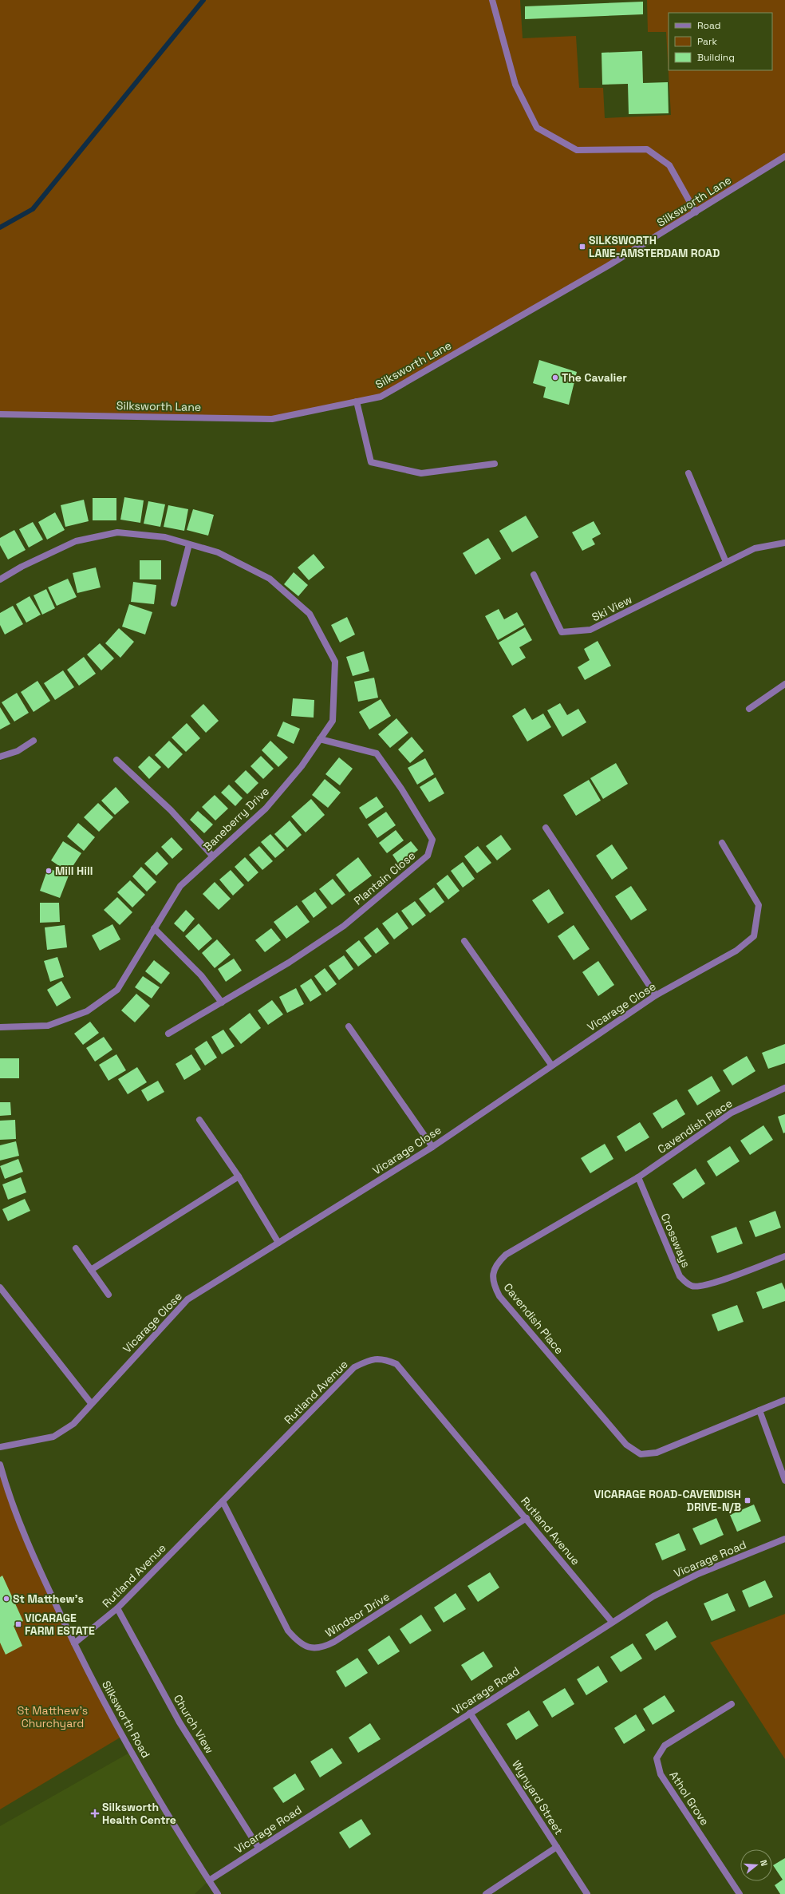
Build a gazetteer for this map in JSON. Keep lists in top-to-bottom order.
{
  "streets": {
    "street": [
      "Silksworth Lane",
      "Ski View",
      "Baneberry Drive",
      "Plantain Close",
      "Vicarage Close",
      "Cavendish Place",
      "Crossways",
      "Rutland Avenue",
      "Vicarage Road",
      "Windsor Drive",
      "Silksworth Road",
      "Church View",
      "Wynyard Street",
      "Athol Grove"
    ]
  },
  "crossings": [
    ["Baneberry Drive", "Plantain Close"],
    ["Cavendish Place", "Crossways"],
    ["Rutland Avenue", "Vicarage Road"],
    ["Rutland Avenue", "Windsor Drive"],
    ["Rutland Avenue", "Silksworth Road"],
    ["Rutland Avenue", "Church View"],
    ["Vicarage Road", "Silksworth Road"],
    ["Vicarage Road", "Church View"],
    ["Vicarage Road", "Wynyard Street"]
  ],
  "parks": ["St Matthew's Churchyard"],
  "places": {
    "transit": ["SILKSWORTH LANE-AMSTERDAM ROAD", "VICARAGE ROAD-CAVENDISH DRIVE-N/B", "VICARAGE FARM ESTATE"],
    "other": ["The Cavalier", "Mill Hill", "St Matthew's"],
    "health": ["Silksworth Health Centre"]
  },
  "legend": ["Road", "Park", "Building"],
  "north": "right"
}
